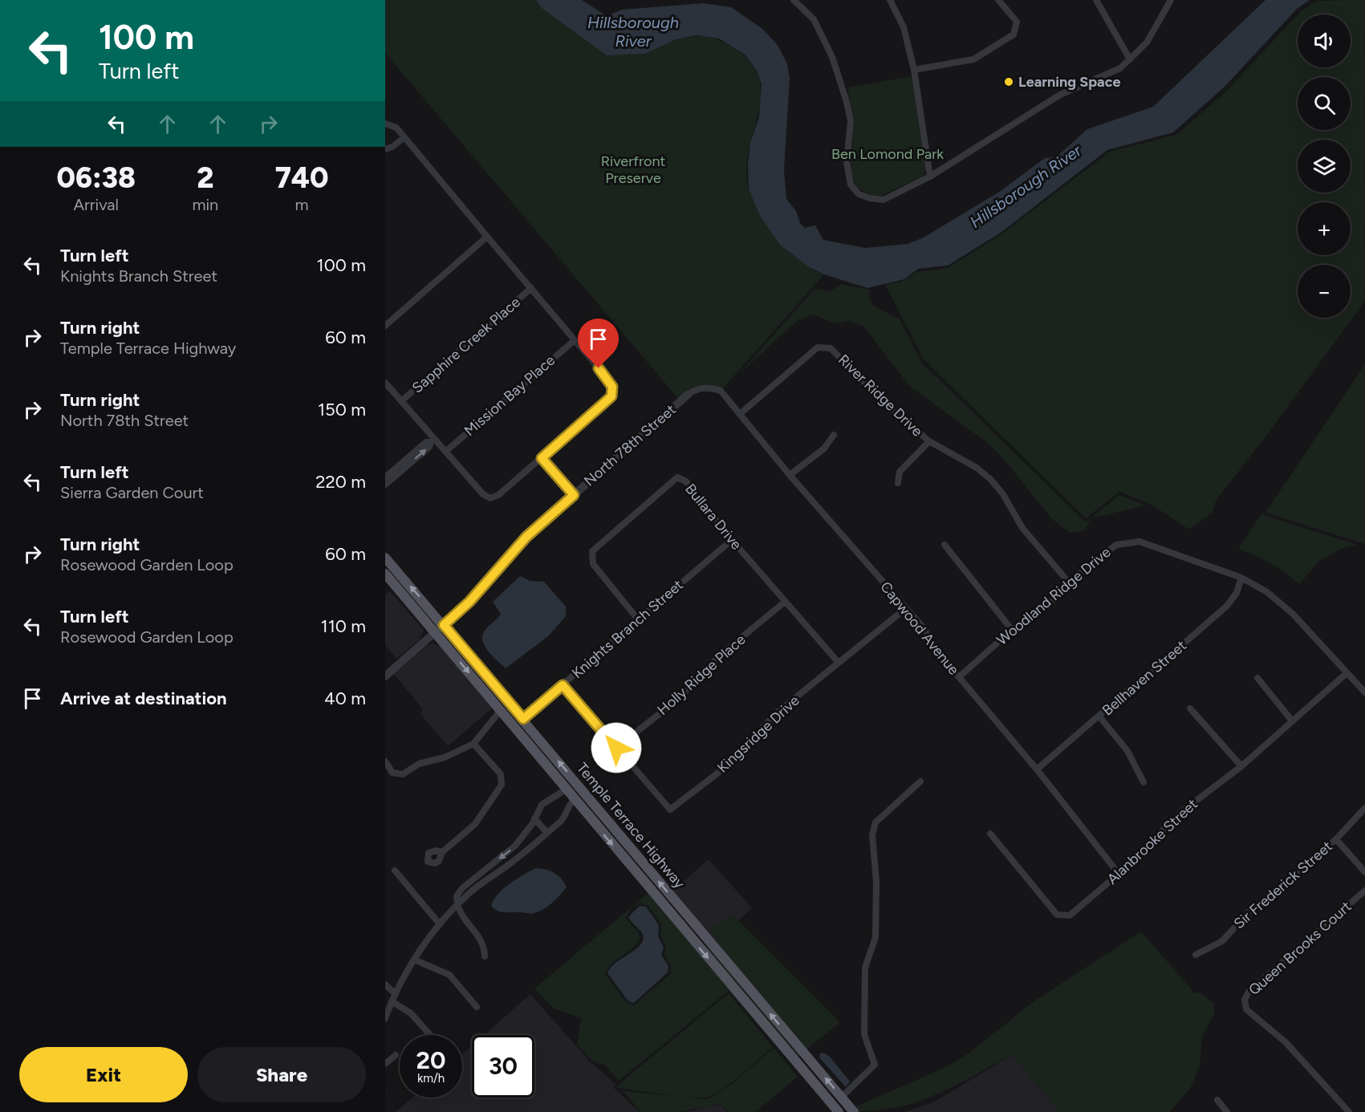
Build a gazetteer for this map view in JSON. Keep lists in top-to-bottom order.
{
  "streets": {
    "main road": ["Temple Terrace Highway"],
    "street": [
      "Sapphire Creek Place",
      "Mission Bay Place",
      "River Ridge Drive",
      "North 78th Street",
      "Bullara Drive",
      "Woodland Ridge Drive",
      "Capwood Avenue",
      "Knights Branch Street",
      "Holly Ridge Place",
      "Bellhaven Street",
      "Kingsridge Drive",
      "Alanbrooke Street",
      "Sir Frederick Street",
      "Queen Brooks Court"
    ]
  },
  "crossings": [
    ["River Ridge Drive", "Woodland Ridge Drive"],
    ["River Ridge Drive", "Capwood Avenue"],
    ["North 78th Street", "Capwood Avenue"],
    ["North 78th Street", "Temple Terrace Highway"],
    ["Bullara Drive", "Knights Branch Street"],
    ["Bullara Drive", "Holly Ridge Place"],
    ["Bullara Drive", "Kingsridge Drive"],
    ["Woodland Ridge Drive", "Capwood Avenue"],
    ["Woodland Ridge Drive", "Bellhaven Street"],
    ["Woodland Ridge Drive", "Alanbrooke Street"],
    ["Capwood Avenue", "Bellhaven Street"],
    ["Capwood Avenue", "Kingsridge Drive"],
    ["Capwood Avenue", "Alanbrooke Street"],
    ["Knights Branch Street", "Kingsridge Drive"],
    ["Knights Branch Street", "Temple Terrace Highway"],
    ["Holly Ridge Place", "Kingsridge Drive"]
  ],
  "water": ["Hillsborough River"],
  "parks": ["Ben Lomond Park", "Riverfront Preserve"],
  "places": ["Learning Space"],
  "page": {
    "turn": ["100 m", "Turn left"],
    "map_buttons": ["+", "−"],
    "eta": [
      "06:38",
      "Arrival",
      "2",
      "min",
      "740",
      "m"
    ],
    "list": [
      {
        "name": "Turn left",
        "note": "Knights Branch Street",
        "value": "100 m"
      },
      {
        "name": "Turn right",
        "note": "Temple Terrace Highway",
        "value": "60 m"
      },
      {
        "name": "Turn right",
        "note": "North 78th Street",
        "value": "150 m"
      },
      {
        "name": "Turn left",
        "note": "Sierra Garden Court",
        "value": "220 m"
      },
      {
        "name": "Turn right",
        "note": "Rosewood Garden Loop",
        "value": "60 m"
      },
      {
        "name": "Turn left",
        "note": "Rosewood Garden Loop",
        "value": "110 m"
      },
      {
        "name": "Arrive at destination",
        "value": "40 m"
      }
    ],
    "speed": "20 km/h",
    "limit": "30",
    "buttons": ["Exit", "Share"]
  }
}
